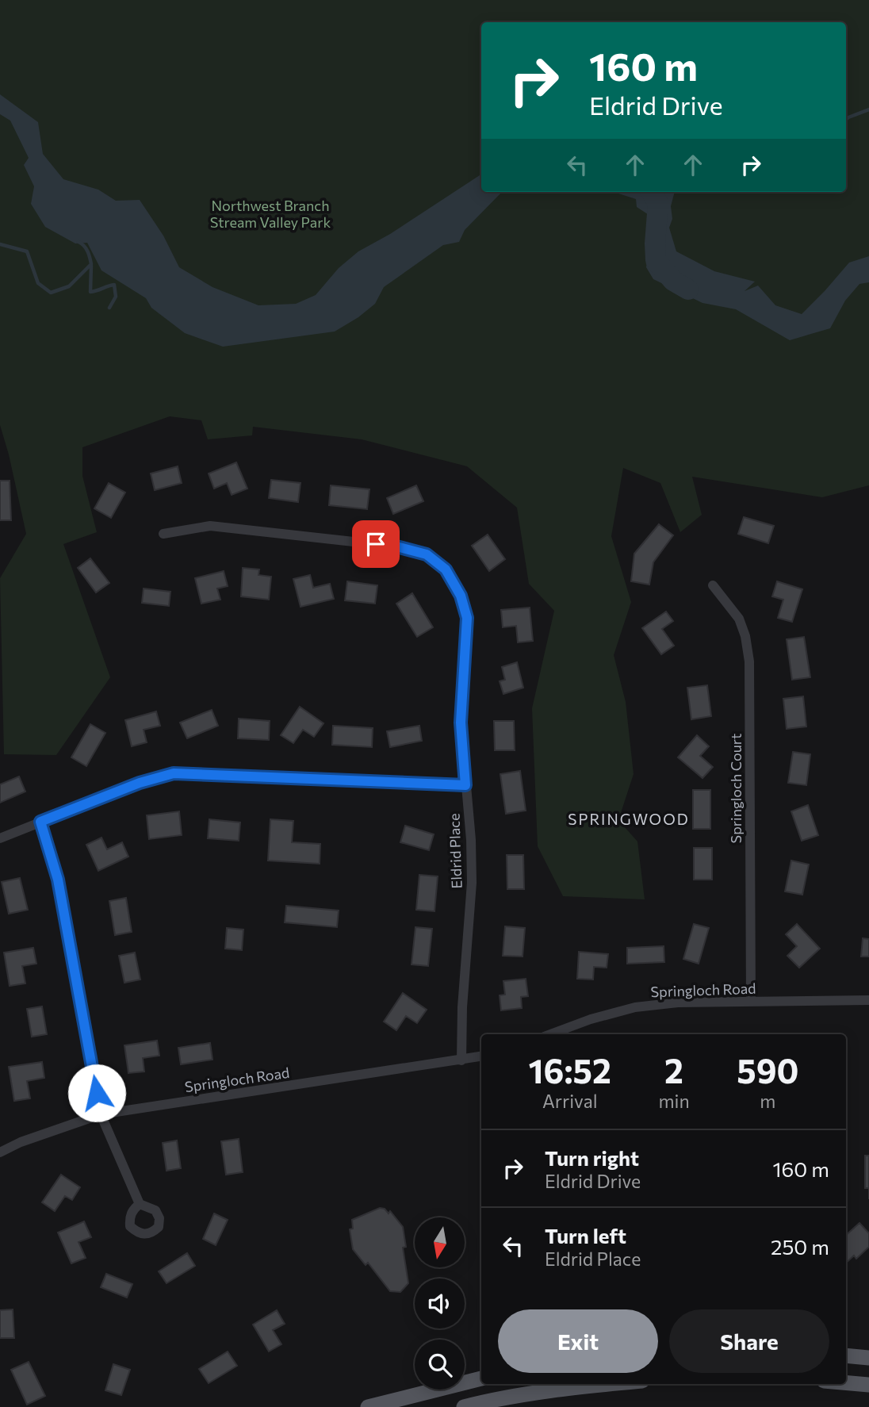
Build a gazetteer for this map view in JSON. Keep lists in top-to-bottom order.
{
  "streets": {
    "street": ["Springloch Court", "Eldrid Place", "Springloch Road"]
  },
  "crossings": [
    ["Springloch Court", "Springloch Road"],
    ["Eldrid Place", "Springloch Road"]
  ],
  "districts": ["SPRINGWOOD"],
  "parks": ["Northwest Branch Stream Valley Park"],
  "north": "bottom",
  "page": {
    "turn": ["160 m", "Eldrid Drive"],
    "eta": [
      "16:52",
      "Arrival",
      "2",
      "min",
      "590",
      "m"
    ],
    "list": [
      {
        "name": "Turn right",
        "note": "Eldrid Drive",
        "value": "160 m"
      },
      {
        "name": "Turn left",
        "note": "Eldrid Place",
        "value": "250 m"
      }
    ],
    "buttons": ["Exit", "Share"]
  }
}
